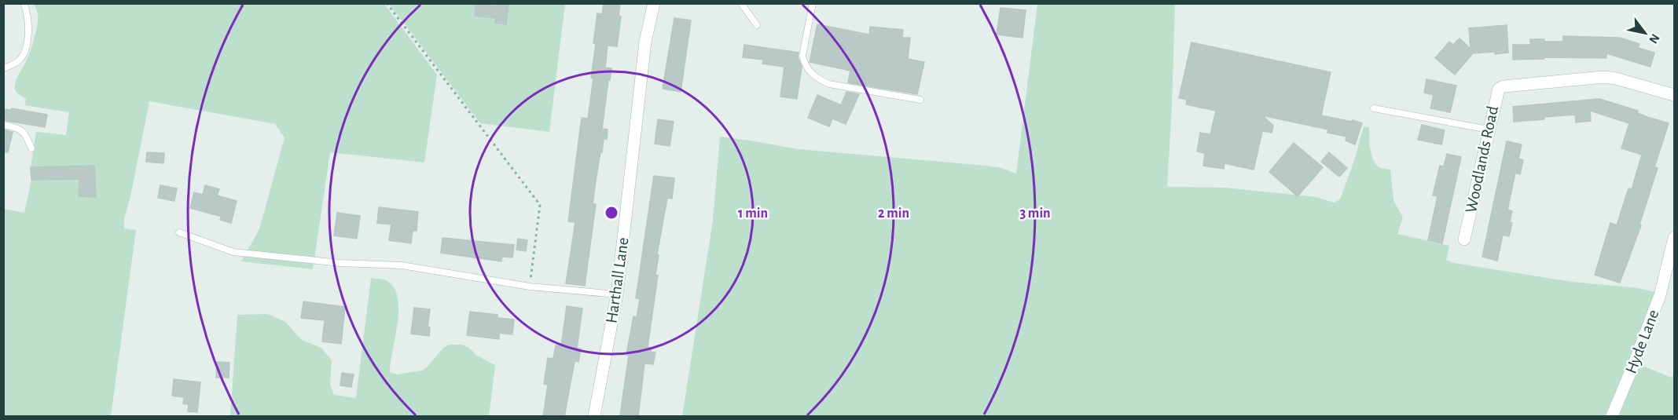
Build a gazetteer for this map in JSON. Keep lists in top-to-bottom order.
{
  "streets": {
    "street": ["Woodlands Road", "Harthall Lane", "Hyde Lane"]
  },
  "north": "bottom right",
  "rings": ["1 min", "2 min", "3 min"]
}
